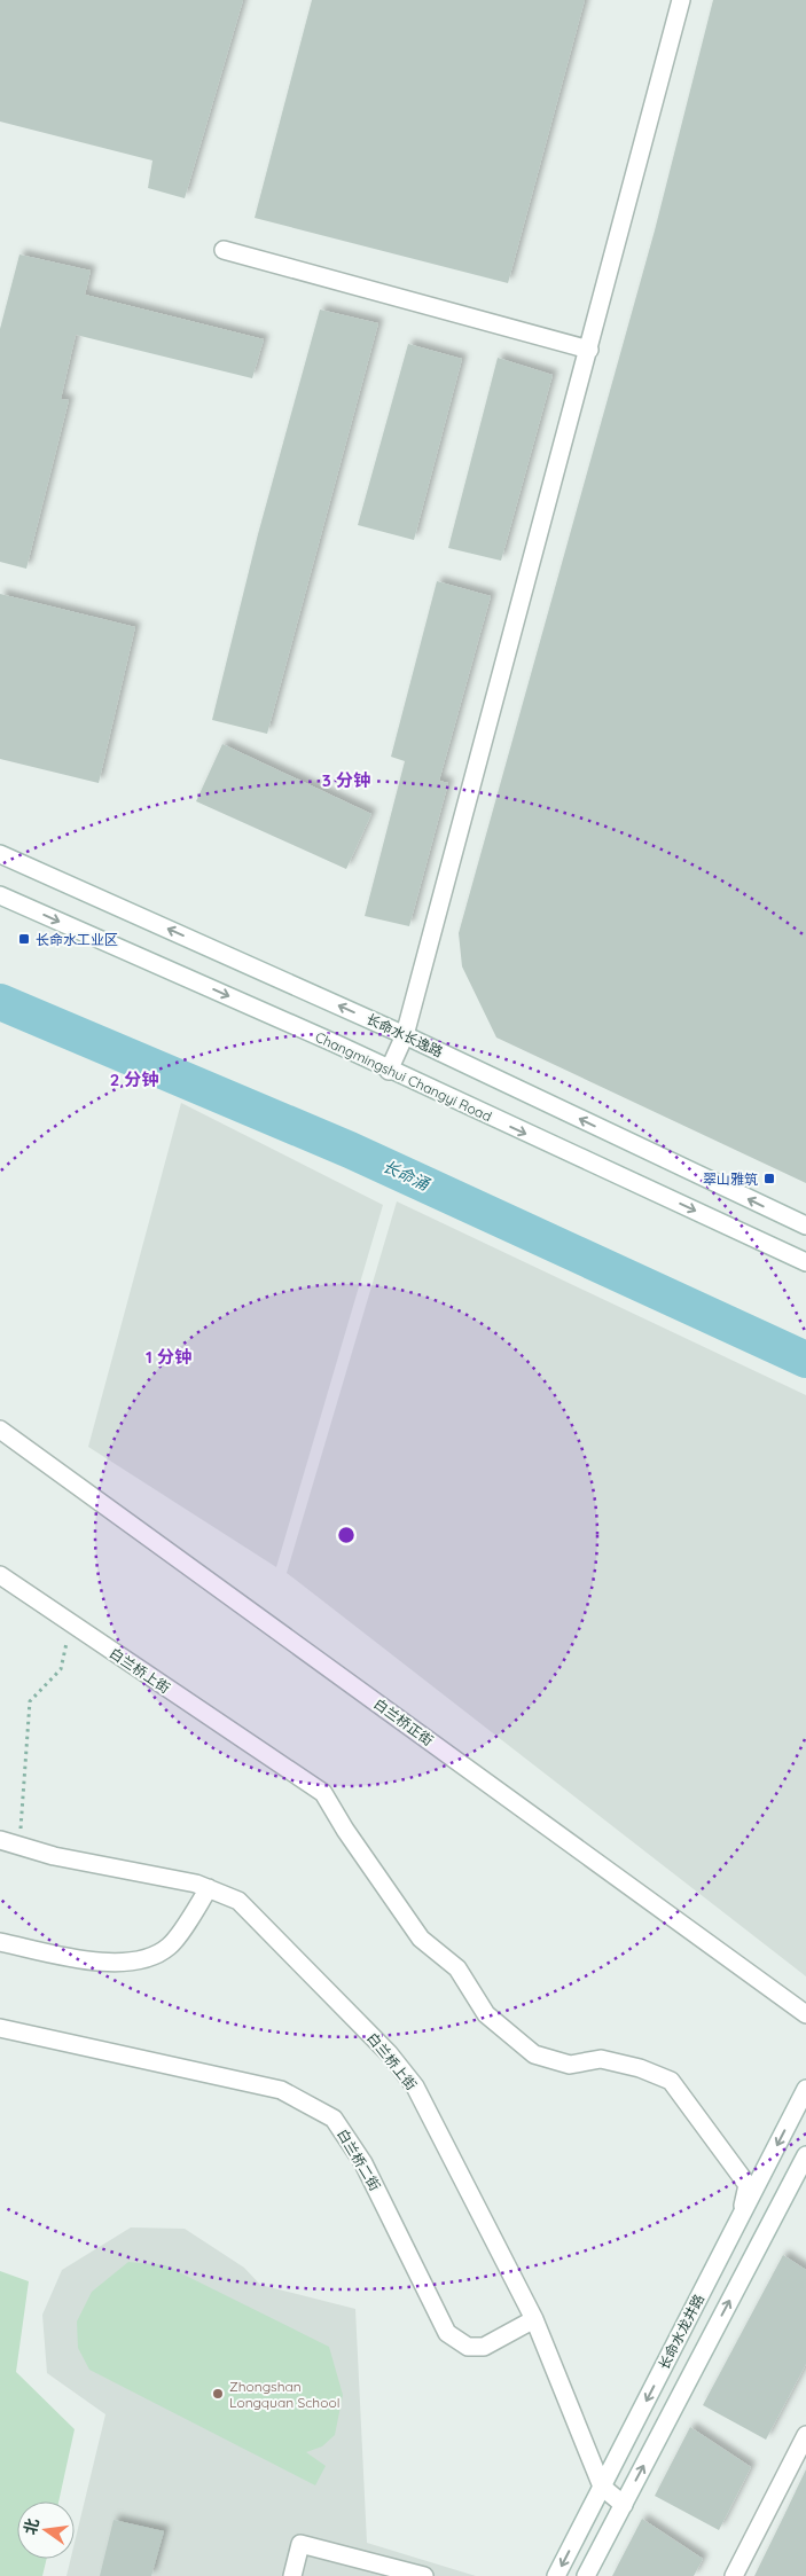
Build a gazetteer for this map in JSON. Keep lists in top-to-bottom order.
{
  "streets": {
    "street": [
      "长命水长逸路",
      "Changmingshui Changyi Road",
      "白兰桥上街",
      "白兰桥正街",
      "白兰桥二街",
      "长命水龙井路"
    ]
  },
  "crossings": [
    ["白兰桥上街", "白兰桥二街"],
    ["白兰桥上街", "长命水龙井路"]
  ],
  "one_way": ["长命水长逸路", "Changmingshui Changyi Road"],
  "water": ["长命涌"],
  "places": {
    "transit": ["长命水工业区", "翠山雅筑"],
    "other": ["Zhongshan Longquan School"]
  },
  "north": "left",
  "rings": ["3 分钟", "2 分钟", "1 分钟"]
}
